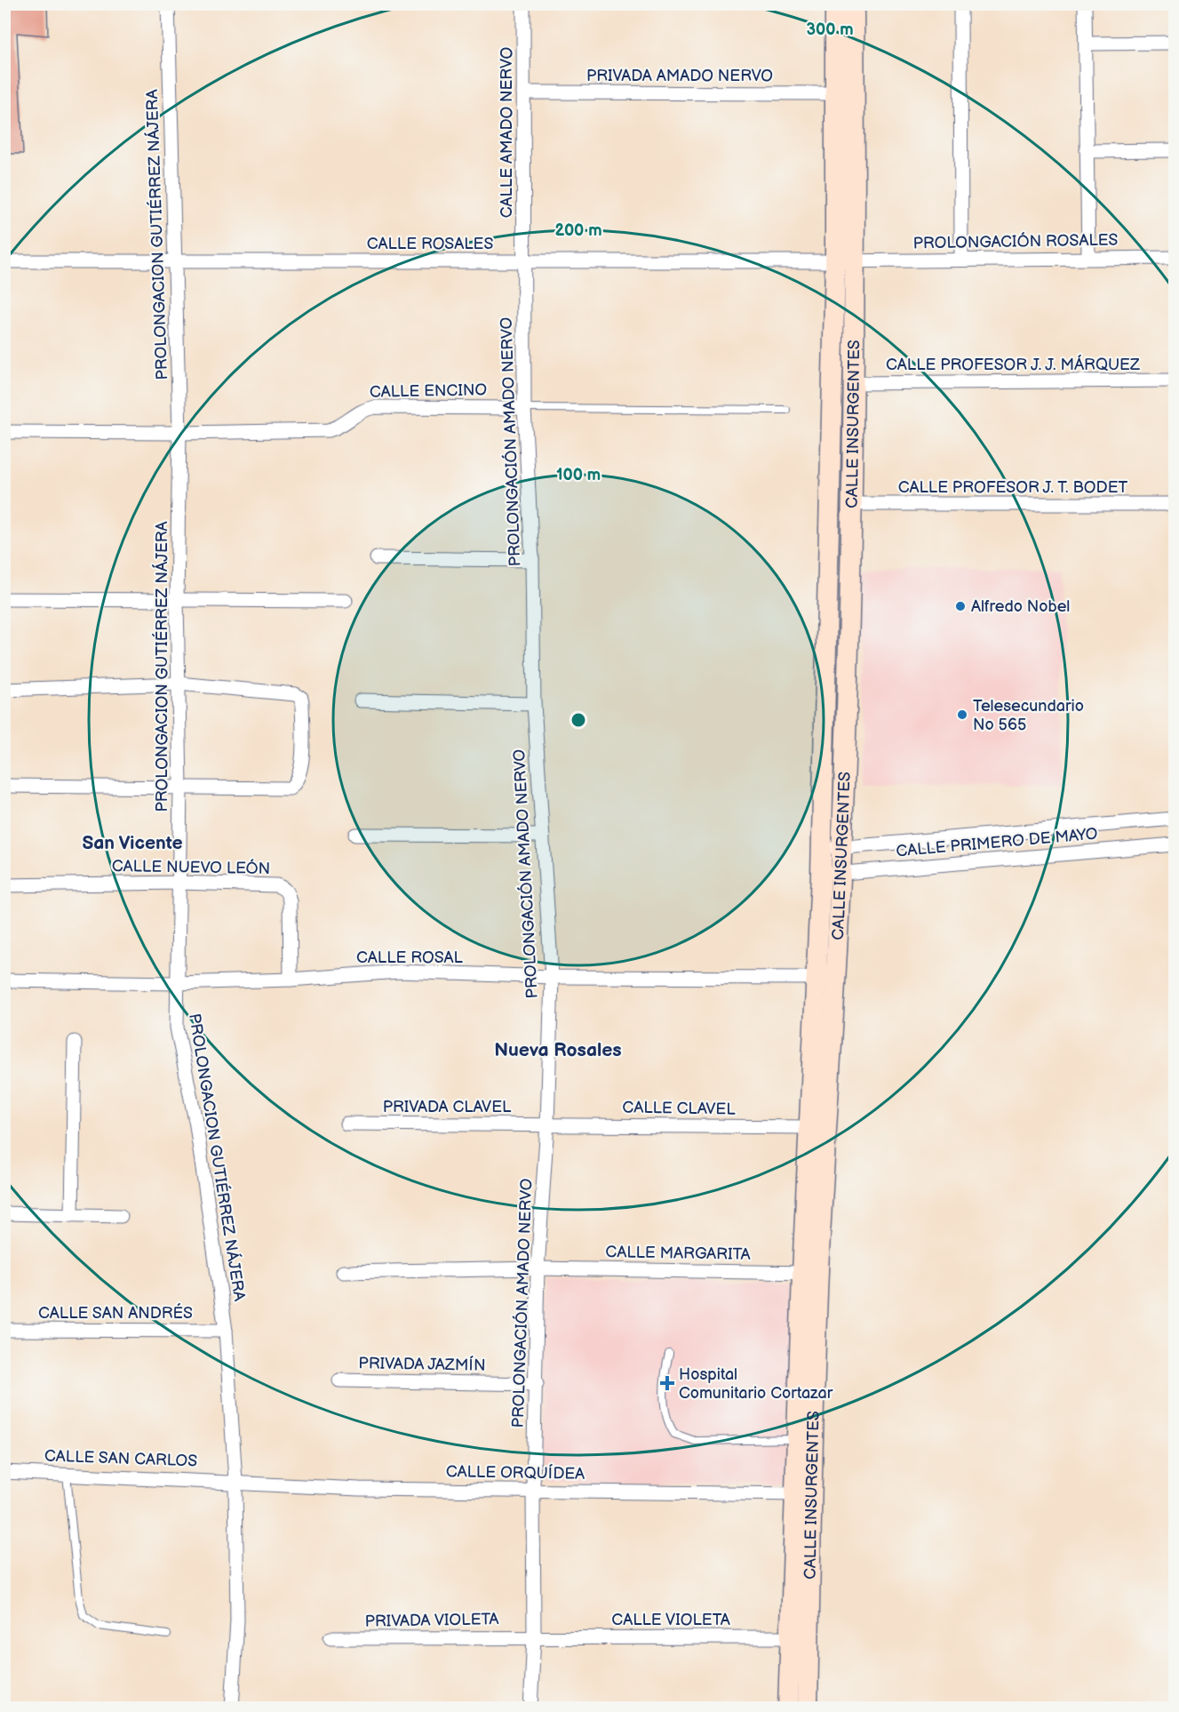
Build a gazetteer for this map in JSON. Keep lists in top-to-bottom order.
{
  "streets": {
    "main road": ["CALLE INSURGENTES"],
    "street": [
      "PRIVADA AMADO NERVO",
      "CALLE AMADO NERVO",
      "PROLONGACION GUTIÉRREZ NÁJERA",
      "PROLONGACIÓN ROSALES",
      "CALLE ROSALES",
      "CALLE PROFESOR J. J. MÁRQUEZ",
      "CALLE ENCINO",
      "PROLONGACIÓN AMADO NERVO",
      "CALLE PROFESOR J. T. BODET",
      "CALLE PRIMERO DE MAYO",
      "CALLE NUEVO LEÓN",
      "CALLE ROSAL",
      "PRIVADA CLAVEL",
      "CALLE CLAVEL",
      "CALLE MARGARITA",
      "CALLE SAN ANDRÉS",
      "PRIVADA JAZMÍN",
      "CALLE SAN CARLOS",
      "CALLE ORQUÍDEA",
      "CALLE VIOLETA",
      "PRIVADA VIOLETA"
    ]
  },
  "crossings": [
    ["PRIVADA AMADO NERVO", "CALLE AMADO NERVO"],
    ["PRIVADA AMADO NERVO", "CALLE INSURGENTES"],
    ["CALLE AMADO NERVO", "CALLE ROSALES"],
    ["CALLE AMADO NERVO", "PROLONGACIÓN AMADO NERVO"],
    ["PROLONGACION GUTIÉRREZ NÁJERA", "CALLE ROSALES"],
    ["PROLONGACION GUTIÉRREZ NÁJERA", "CALLE ENCINO"],
    ["PROLONGACION GUTIÉRREZ NÁJERA", "CALLE NUEVO LEÓN"],
    ["PROLONGACION GUTIÉRREZ NÁJERA", "CALLE ROSAL"],
    ["PROLONGACION GUTIÉRREZ NÁJERA", "CALLE SAN ANDRÉS"],
    ["PROLONGACION GUTIÉRREZ NÁJERA", "CALLE SAN CARLOS"],
    ["PROLONGACION GUTIÉRREZ NÁJERA", "CALLE ORQUÍDEA"],
    ["PROLONGACIÓN ROSALES", "CALLE ROSALES"],
    ["PROLONGACIÓN ROSALES", "CALLE INSURGENTES"],
    ["CALLE ROSALES", "CALLE INSURGENTES"],
    ["CALLE ROSALES", "PROLONGACIÓN AMADO NERVO"],
    ["CALLE PROFESOR J. J. MÁRQUEZ", "CALLE INSURGENTES"],
    ["CALLE ENCINO", "PROLONGACIÓN AMADO NERVO"],
    ["CALLE INSURGENTES", "CALLE PROFESOR J. T. BODET"],
    ["CALLE INSURGENTES", "CALLE PRIMERO DE MAYO"],
    ["CALLE INSURGENTES", "CALLE ROSAL"],
    ["CALLE INSURGENTES", "CALLE CLAVEL"],
    ["CALLE INSURGENTES", "CALLE MARGARITA"],
    ["CALLE INSURGENTES", "CALLE ORQUÍDEA"],
    ["CALLE INSURGENTES", "CALLE VIOLETA"],
    ["PROLONGACIÓN AMADO NERVO", "CALLE ROSAL"],
    ["PROLONGACIÓN AMADO NERVO", "PRIVADA CLAVEL"],
    ["PROLONGACIÓN AMADO NERVO", "CALLE CLAVEL"],
    ["PROLONGACIÓN AMADO NERVO", "CALLE MARGARITA"],
    ["PROLONGACIÓN AMADO NERVO", "PRIVADA JAZMÍN"],
    ["PROLONGACIÓN AMADO NERVO", "CALLE ORQUÍDEA"],
    ["PROLONGACIÓN AMADO NERVO", "CALLE VIOLETA"],
    ["PROLONGACIÓN AMADO NERVO", "PRIVADA VIOLETA"],
    ["CALLE NUEVO LEÓN", "CALLE ROSAL"],
    ["PRIVADA CLAVEL", "CALLE CLAVEL"],
    ["CALLE SAN CARLOS", "CALLE ORQUÍDEA"],
    ["CALLE VIOLETA", "PRIVADA VIOLETA"]
  ],
  "districts": ["San Vicente", "Nueva Rosales"],
  "places": {
    "other": ["Alfredo Nobel", "Telesecundario No 565"],
    "health": ["Hospital Comunitario Cortazar"]
  },
  "rings": ["300 m", "200 m", "100 m"]
}
